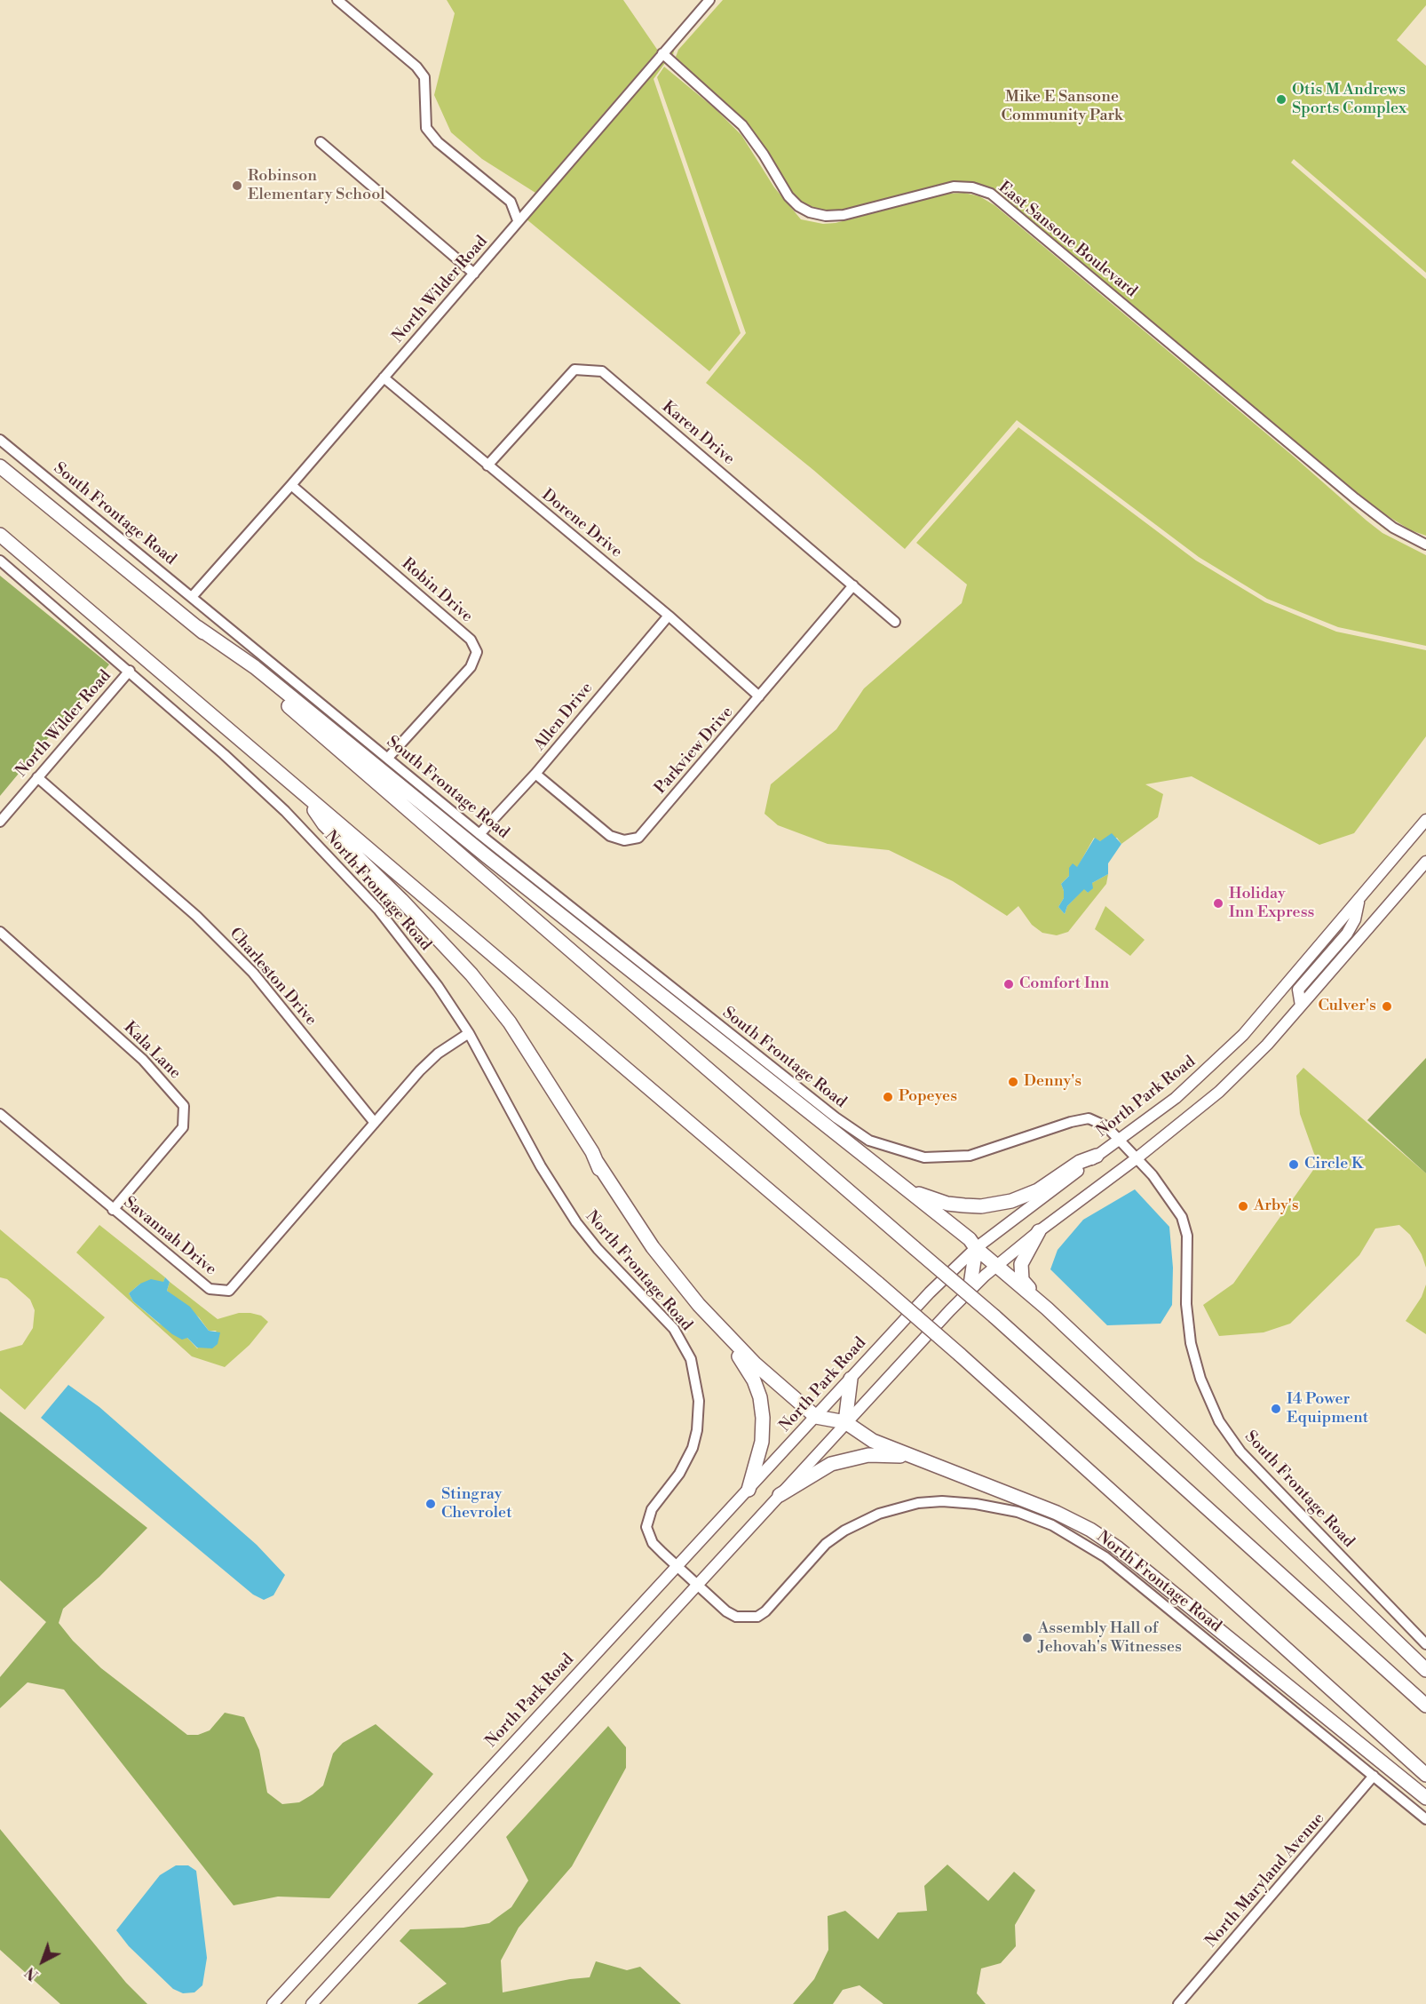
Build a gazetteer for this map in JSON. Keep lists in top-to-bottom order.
{
  "streets": {
    "main road": ["North Park Road"],
    "street": [
      "East Sansone Boulevard",
      "North Wilder Road",
      "Karen Drive",
      "South Frontage Road",
      "Dorene Drive",
      "Robin Drive",
      "Allen Drive",
      "Parkview Drive",
      "North Frontage Road",
      "Charleston Drive",
      "Kala Lane",
      "Savannah Drive",
      "North Maryland Avenue"
    ]
  },
  "crossings": [
    ["East Sansone Boulevard", "North Wilder Road"],
    ["North Wilder Road", "South Frontage Road"],
    ["North Wilder Road", "Dorene Drive"],
    ["North Wilder Road", "Robin Drive"],
    ["North Wilder Road", "North Frontage Road"],
    ["North Wilder Road", "Charleston Drive"],
    ["Karen Drive", "Dorene Drive"],
    ["Karen Drive", "Parkview Drive"],
    ["South Frontage Road", "Robin Drive"],
    ["South Frontage Road", "Allen Drive"],
    ["South Frontage Road", "North Park Road"],
    ["Dorene Drive", "Allen Drive"],
    ["Dorene Drive", "Parkview Drive"],
    ["Allen Drive", "Parkview Drive"],
    ["North Frontage Road", "North Park Road"],
    ["North Frontage Road", "North Maryland Avenue"],
    ["Charleston Drive", "Savannah Drive"],
    ["Kala Lane", "Savannah Drive"]
  ],
  "parks": ["Mike E Sansone Community Park"],
  "places": [
    "Otis M Andrews Sports Complex",
    "Robinson Elementary School",
    "Holiday Inn Express",
    "Comfort Inn",
    "Culver's",
    "Denny's",
    "Popeyes",
    "Circle K",
    "Arby's",
    "I4 Power Equipment",
    "Stingray Chevrolet",
    "Assembly Hall of Jehovah's Witnesses"
  ],
  "north": "bottom left"
}
